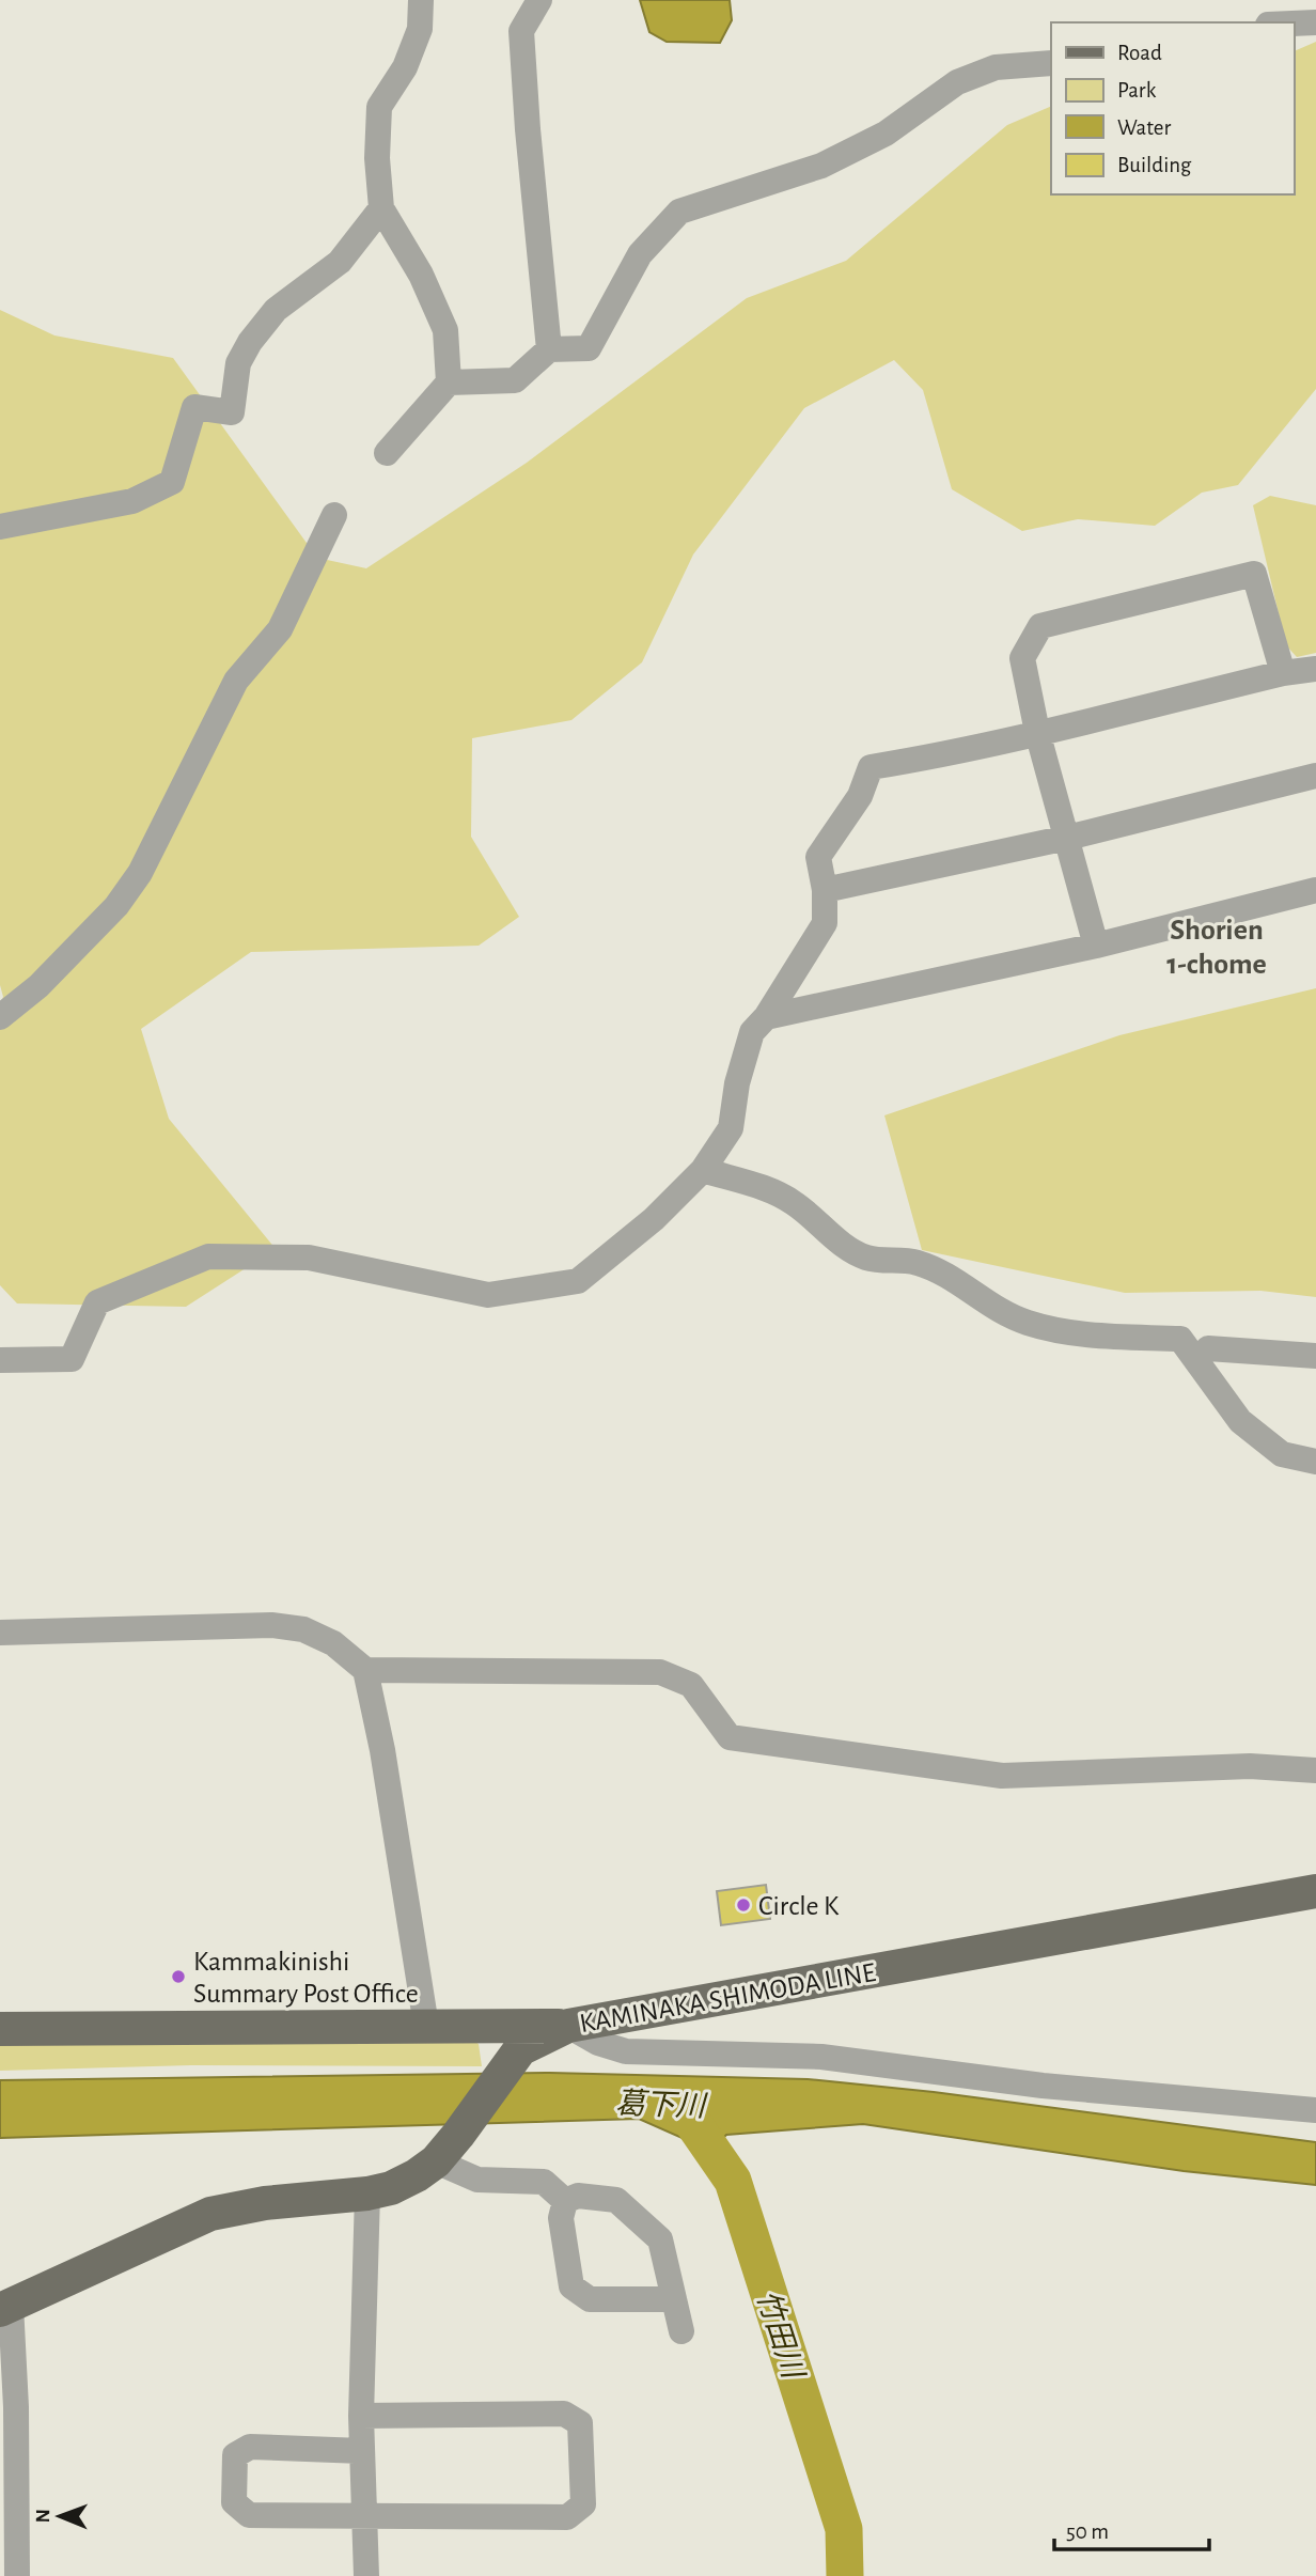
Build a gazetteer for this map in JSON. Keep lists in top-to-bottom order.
{
  "streets": {
    "main road": ["KAMINAKA SHIMODA LINE"]
  },
  "districts": ["Shorien 1-chome"],
  "water": ["葛下川", "竹田川"],
  "places": ["Circle K", "Kammakinishi Summary Post Office"],
  "legend": [
    "Road",
    "Park",
    "Water",
    "Building"
  ],
  "scale_bar": "50 m",
  "north": "left"
}
